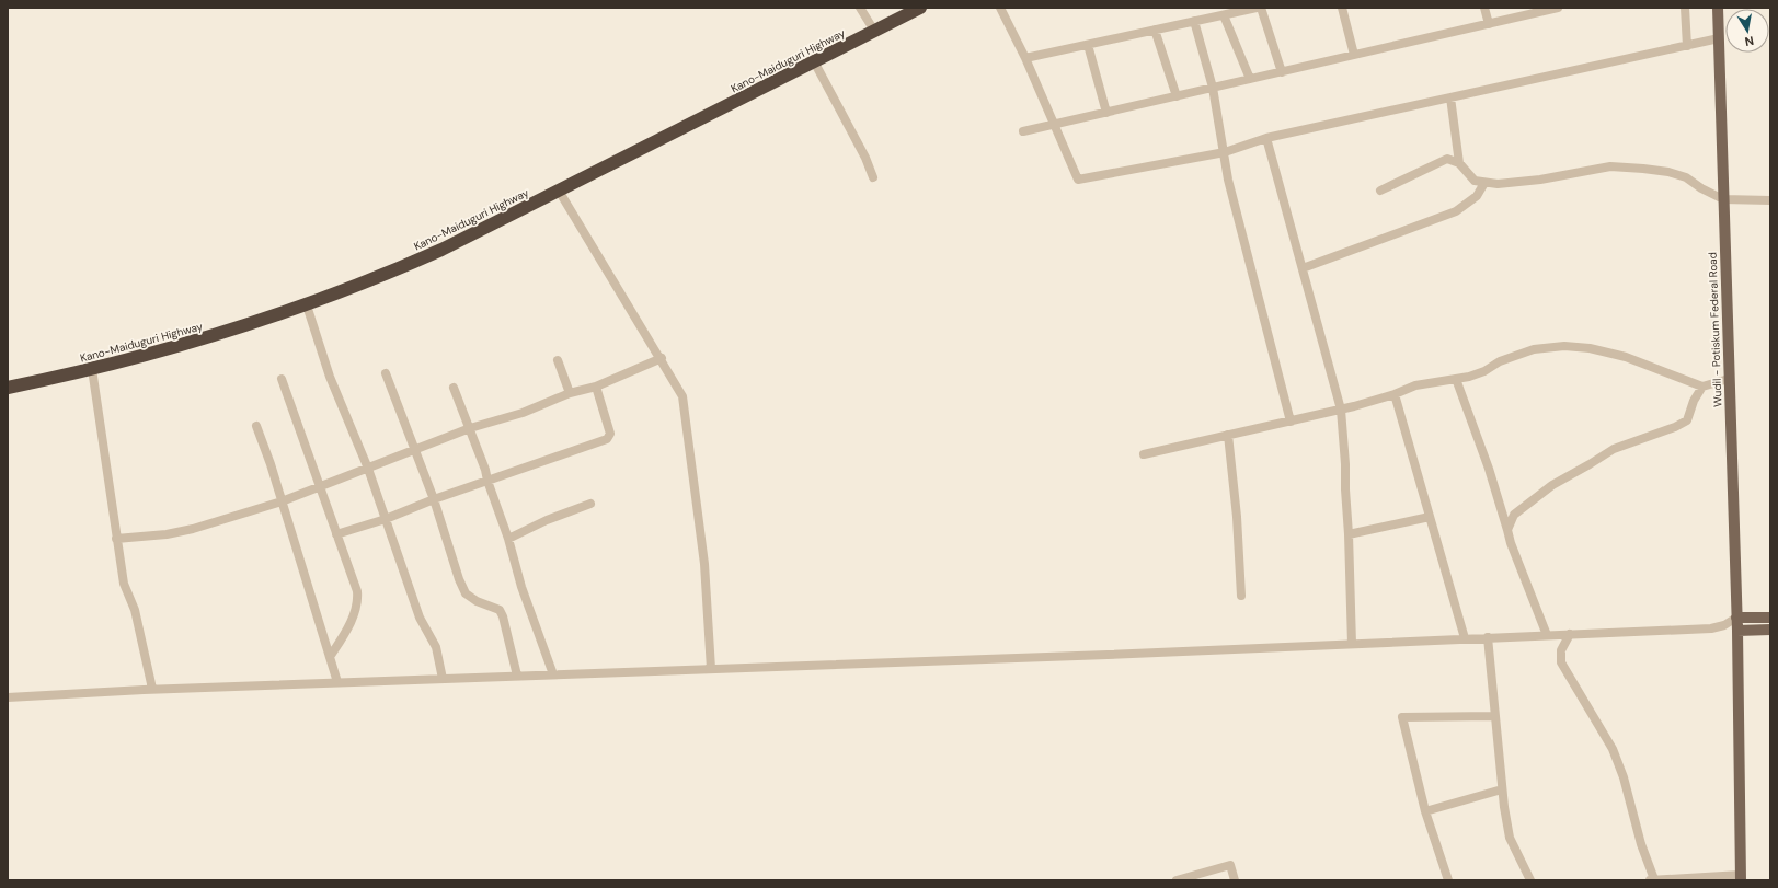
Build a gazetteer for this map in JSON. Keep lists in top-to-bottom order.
{
  "streets": {
    "highway": ["Kano-Maiduguri Highway"],
    "main road": ["Wudil - Potiskum Federal Road"]
  },
  "north": "bottom"
}
